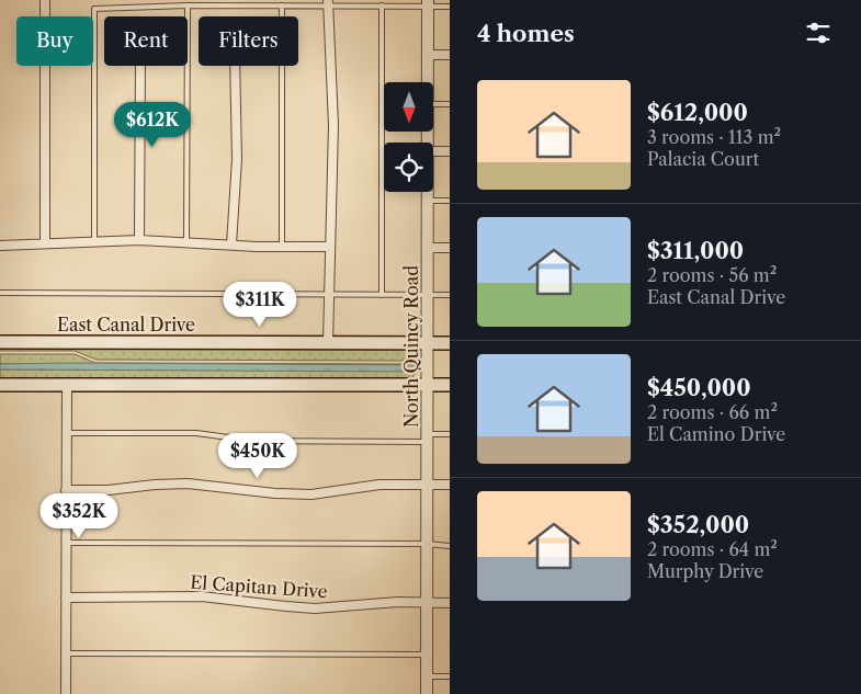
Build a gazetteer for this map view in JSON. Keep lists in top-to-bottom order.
{
  "streets": {
    "main road": ["East Canal Drive"],
    "street": ["North Quincy Road", "El Capitan Drive"]
  },
  "crossings": [
    ["East Canal Drive", "North Quincy Road"],
    ["North Quincy Road", "El Capitan Drive"]
  ],
  "north": "bottom",
  "page": {
    "heading": "4 homes",
    "chip": ["Buy", "Rent", "Filters"],
    "list": [
      {
        "name": "$612,000",
        "note": "3 rooms · 113 m² · Palacia Court"
      },
      {
        "name": "$311,000",
        "note": "2 rooms · 56 m² · East Canal Drive"
      },
      {
        "name": "$450,000",
        "note": "2 rooms · 66 m² · El Camino Drive"
      },
      {
        "name": "$352,000",
        "note": "2 rooms · 64 m² · Murphy Drive"
      }
    ],
    "price": [
      "$612K",
      "$311K",
      "$450K",
      "$352K"
    ]
  }
}
